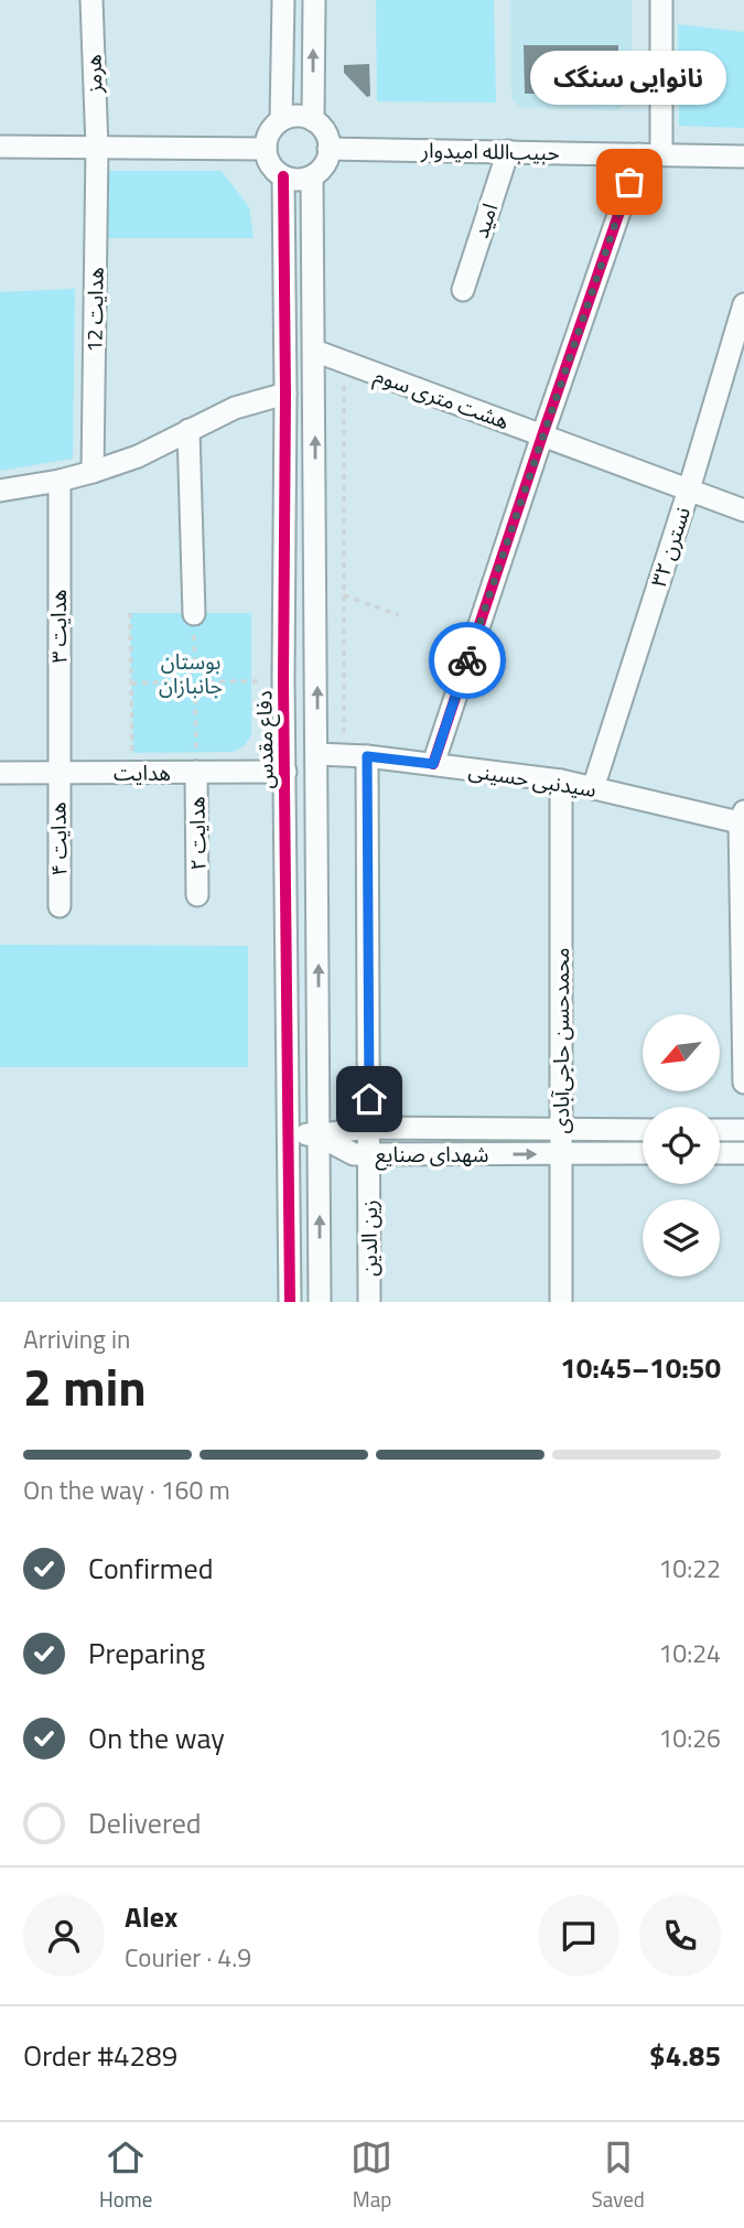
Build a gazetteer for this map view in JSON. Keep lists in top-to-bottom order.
{
  "streets": {
    "street": [
      "هرمز",
      "حبیب‌الله امیدوار",
      "امید",
      "هدایت 12",
      "هشت متری سوم",
      "نسترن ۳۲",
      "هدایت ۳",
      "دفاع مقدس",
      "هدایت",
      "سیدنبی حسینی",
      "هدایت ۲",
      "هدایت ۴",
      "محمدحسن حاجی‌آبادی",
      "شهدای صنایع",
      "زین الدین"
    ]
  },
  "crossings": [
    ["هرمز", "هدایت 12"],
    ["حبیب‌الله امیدوار", "امید"],
    ["حبیب‌الله امیدوار", "دفاع مقدس"],
    ["هشت متری سوم", "نسترن ۳۲"],
    ["نسترن ۳۲", "سیدنبی حسینی"],
    ["هدایت ۳", "هدایت"],
    ["هدایت ۳", "هدایت ۴"],
    ["دفاع مقدس", "هدایت"],
    ["هدایت", "هدایت ۲"],
    ["هدایت", "هدایت ۴"],
    ["سیدنبی حسینی", "محمدحسن حاجی‌آبادی"],
    ["سیدنبی حسینی", "زین الدین"],
    ["محمدحسن حاجی‌آبادی", "شهدای صنایع"],
    ["شهدای صنایع", "زین الدین"]
  ],
  "parks": ["بوستان جانبازان"],
  "places": ["نانوایی سنگک"],
  "north": "bottom left",
  "page": {
    "bubble": "نانوایی سنگک",
    "heading": ["2 min", "Arriving in", "10:45–10:50"],
    "panel": [
      "Alex",
      "Courier · 4.9",
      "Order #4289",
      "$4.85"
    ],
    "bar": "On the way · 160 m",
    "list": [
      ["Confirmed", "10:22"],
      ["Preparing", "10:24"],
      ["On the way", "10:26"],
      "Delivered"
    ],
    "tabs": ["Home", "Map", "Saved"]
  }
}
